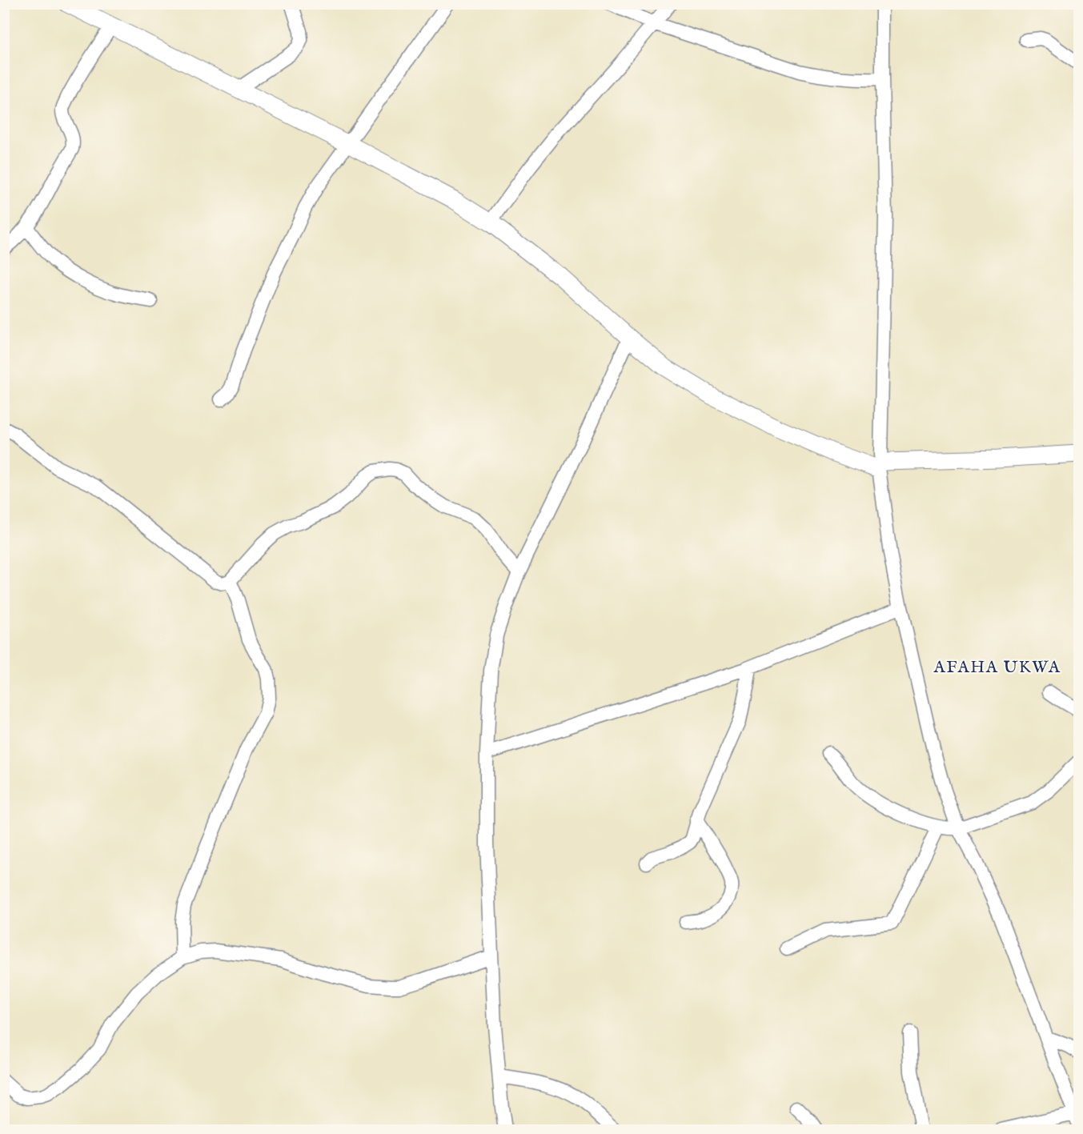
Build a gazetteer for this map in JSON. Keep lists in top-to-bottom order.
{
  "districts": ["AFAHA UKWA"]
}
